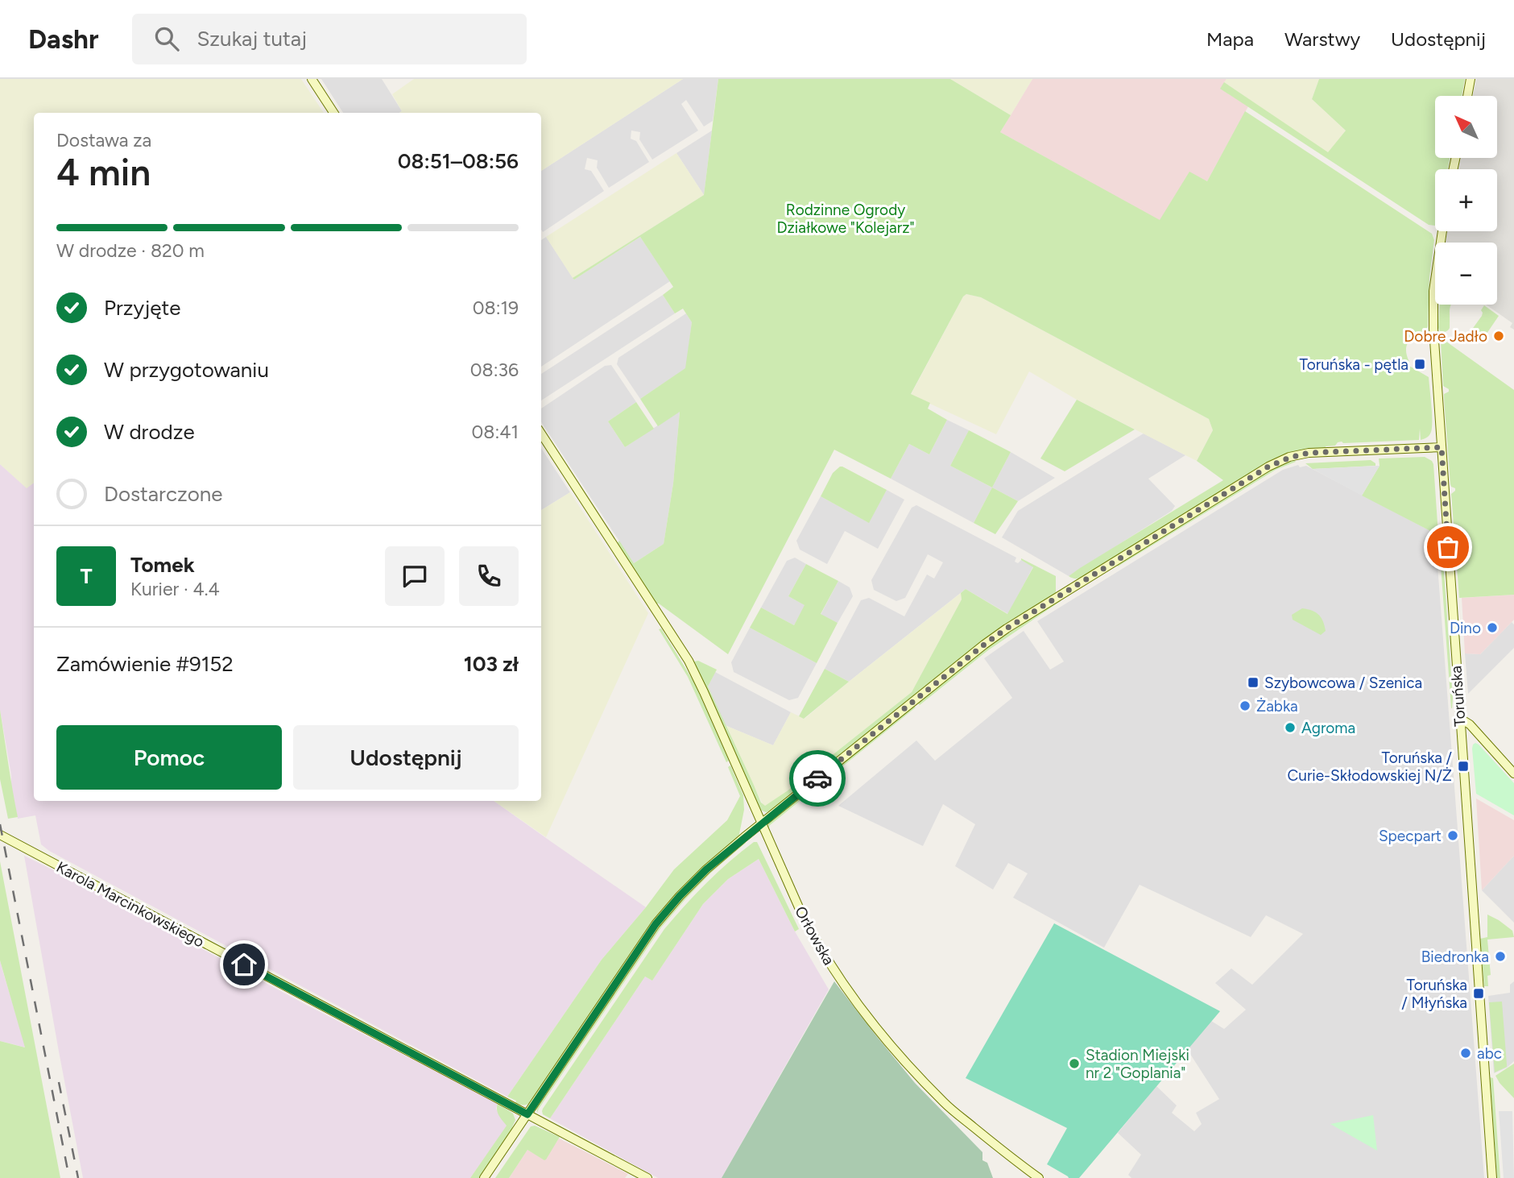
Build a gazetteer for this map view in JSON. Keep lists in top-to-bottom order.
{
  "streets": {
    "street": ["Toruńska", "Karola Marcinkowskiego", "Orłowska"]
  },
  "parks": ["Rodzinne Ogrody Działkowe \"Kolejarz\""],
  "places": {
    "other": [
      "Dobre Jadło",
      "Dino",
      "Żabka",
      "Agroma",
      "Specpart",
      "Biedronka",
      "abc",
      "Stadion Miejski nr 2 \"Goplania\""
    ],
    "transit": [
      "Toruńska - pętla",
      "Szybowcowa / Szenica",
      "Toruńska / Curie-Skłodowskiej N/Ż",
      "Toruńska / Młyńska"
    ]
  },
  "north": "top left",
  "page": {
    "header": "Dashr",
    "search": "Szukaj tutaj",
    "nav": ["Mapa", "Warstwy", "Udostępnij"],
    "map_buttons": ["+", "−"],
    "heading": ["4 min", "Dostawa za", "08:51–08:56"],
    "panel": [
      "Tomek",
      "Kurier · 4.4",
      "Zamówienie #9152",
      "103 zł"
    ],
    "bar": "W drodze · 820 m",
    "list": [
      ["Przyjęte", "08:19"],
      ["W przygotowaniu", "08:36"],
      ["W drodze", "08:41"],
      "Dostarczone"
    ],
    "round": "T",
    "buttons": ["Pomoc", "Udostępnij"]
  }
}
